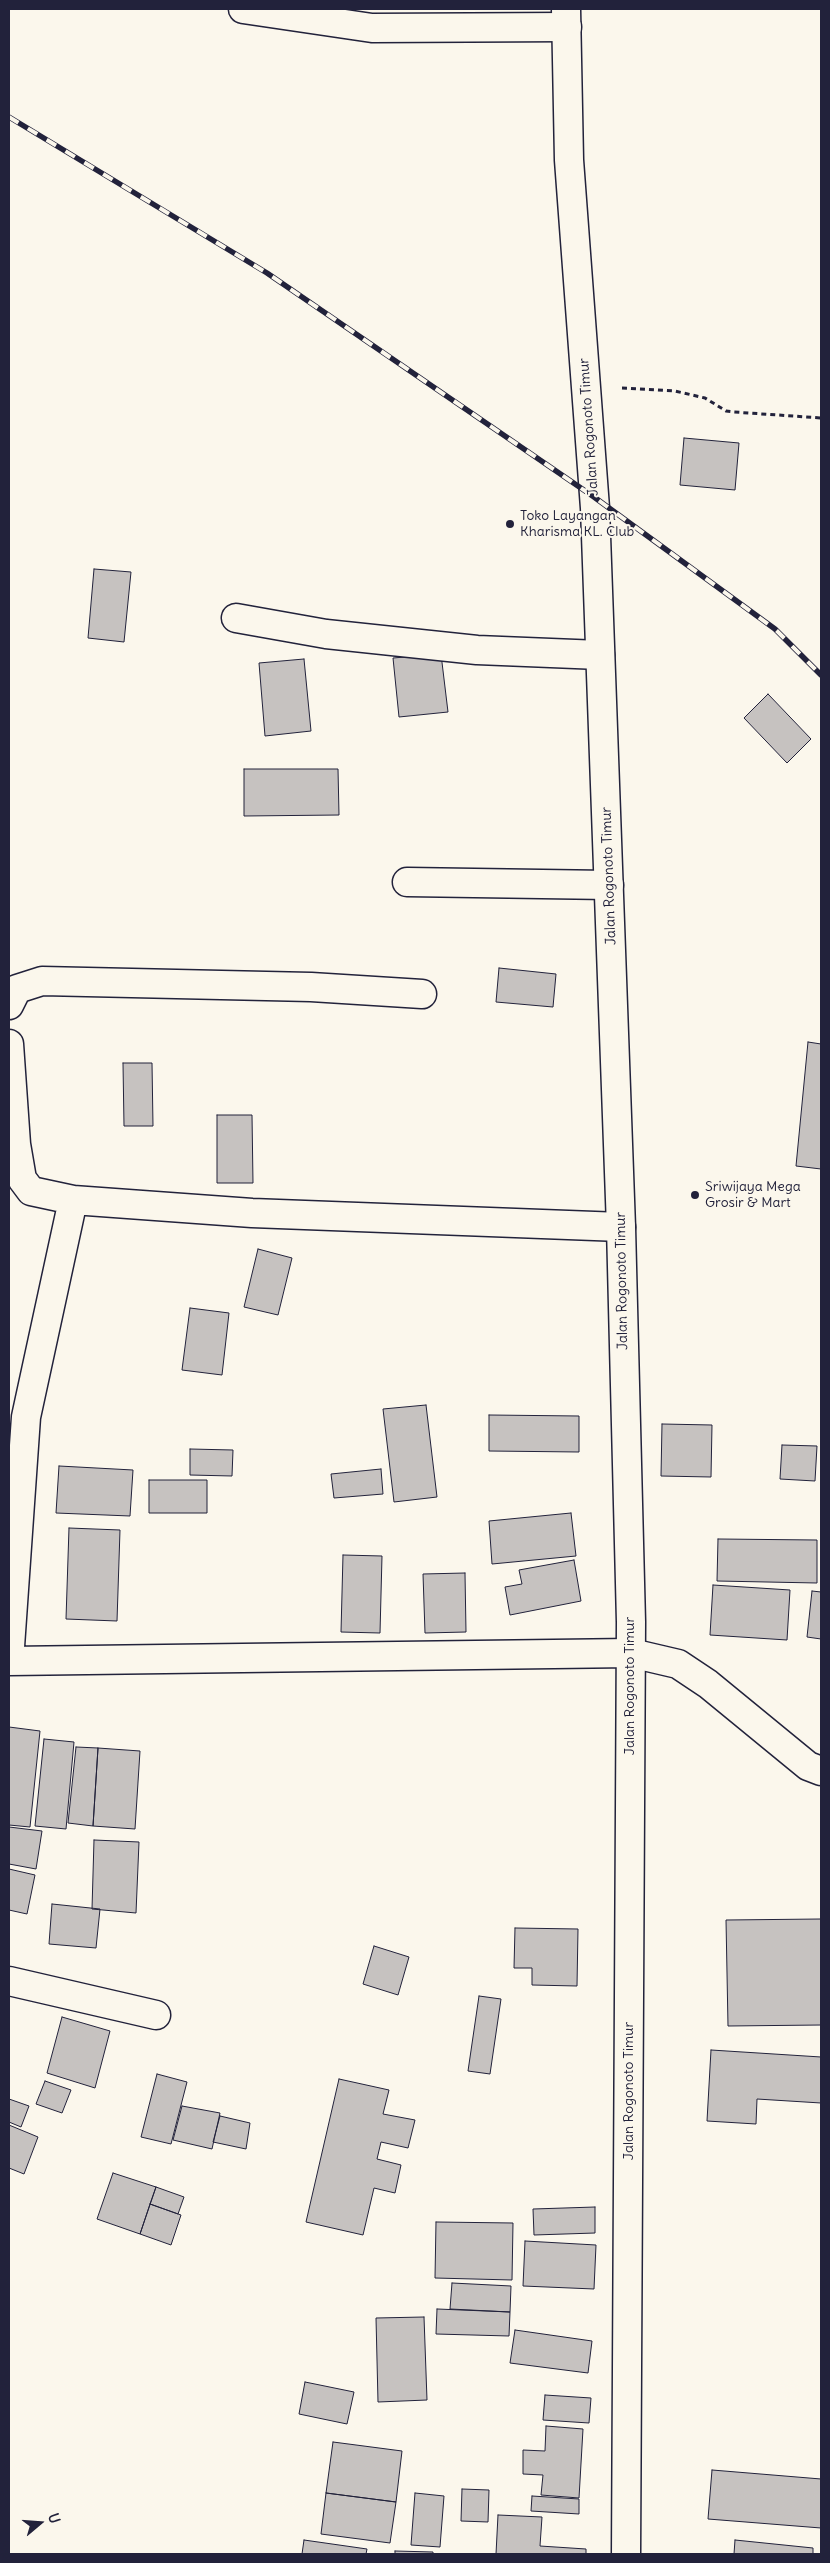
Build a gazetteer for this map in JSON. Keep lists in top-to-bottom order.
{
  "streets": {
    "street": ["Jalan Rogonoto Timur"]
  },
  "places": ["Toko Layangan Kharisma KL. Club", "Sriwijaya Mega Grosir & Mart"],
  "north": "right"
}
